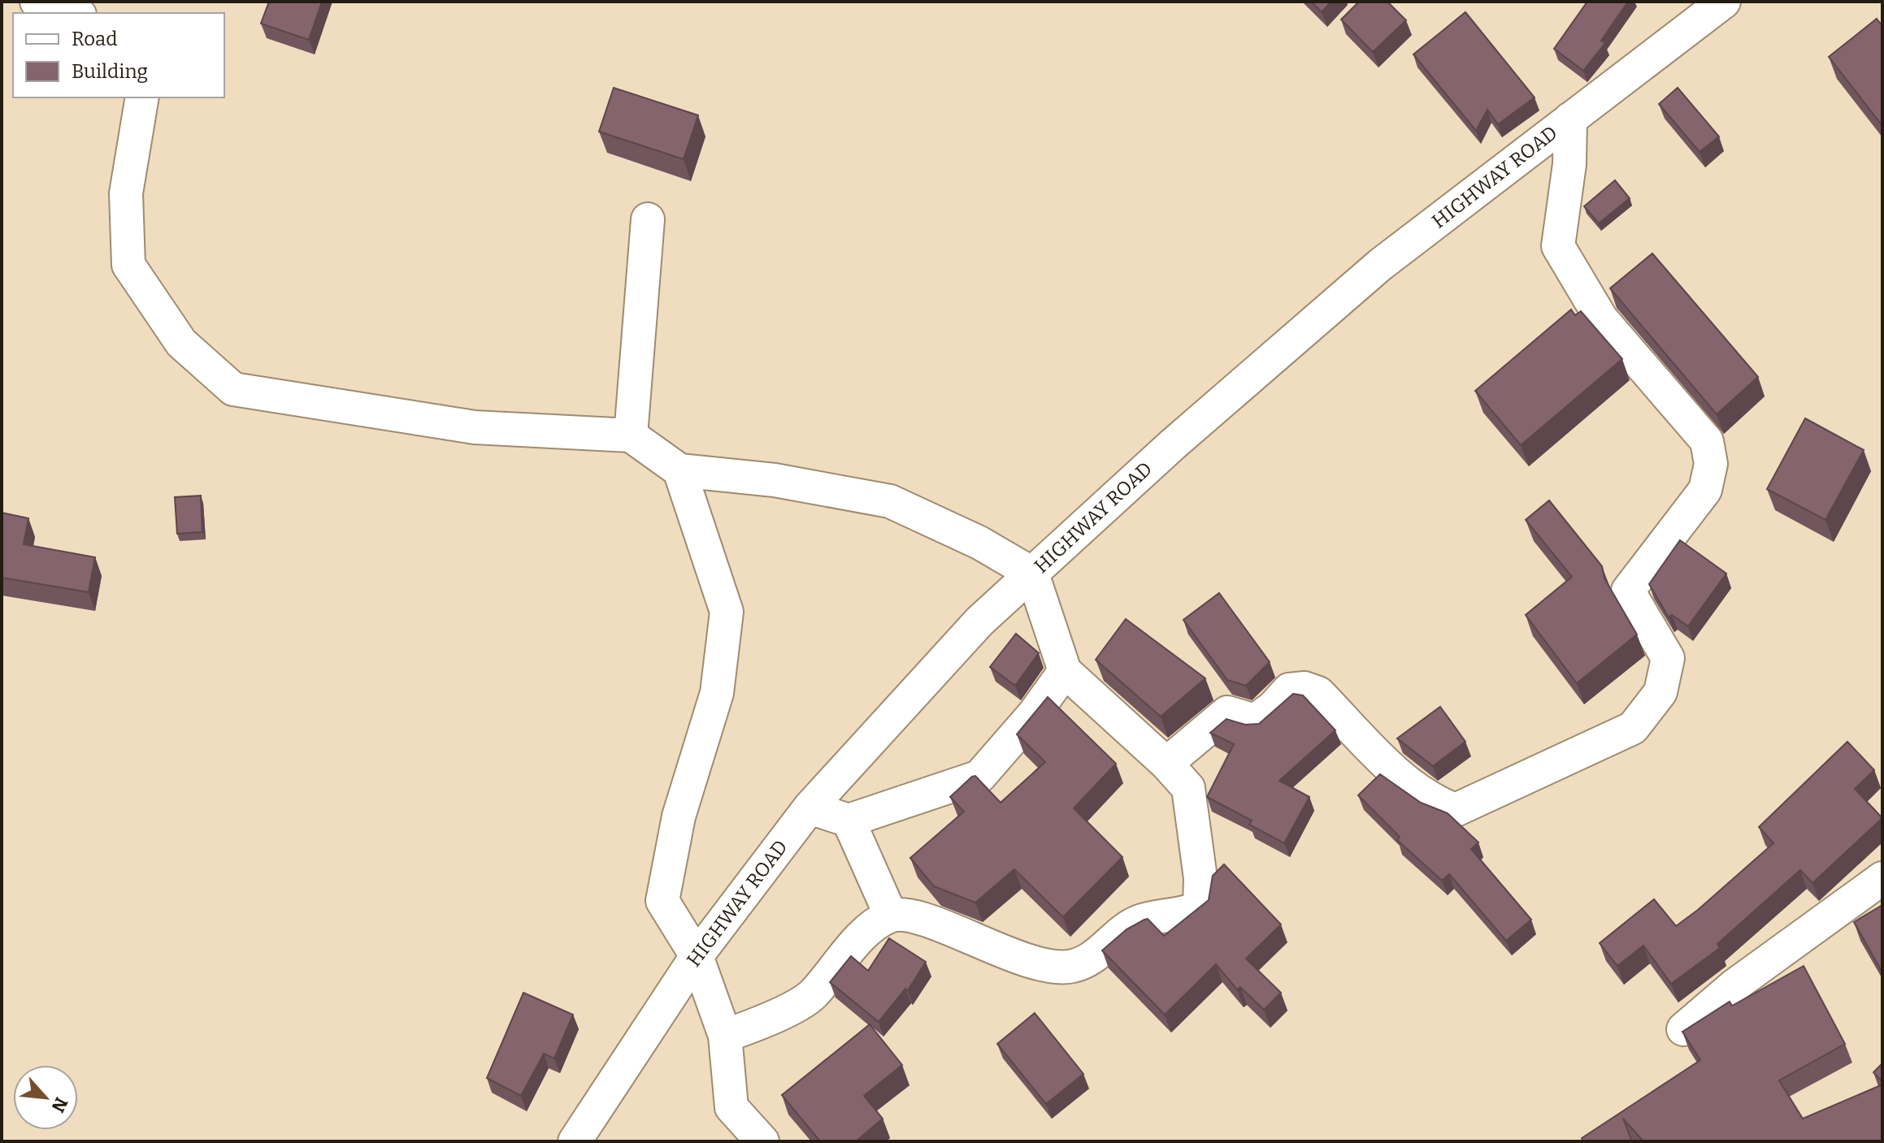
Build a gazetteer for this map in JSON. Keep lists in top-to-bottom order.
{
  "streets": {
    "street": ["HIGHWAY ROAD"]
  },
  "legend": ["Road", "Building"],
  "north": "bottom right"
}
